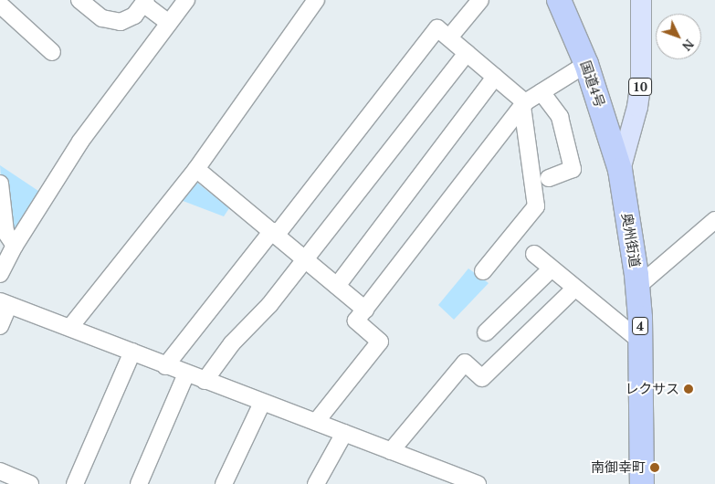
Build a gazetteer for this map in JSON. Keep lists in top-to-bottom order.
{
  "streets": {
    "highway": ["国道4号", "奥州街道", "4"],
    "main road": ["10"]
  },
  "crossings": [
    ["国道4号", "奥州街道"]
  ],
  "places": ["レクサス", "南御幸町"],
  "north": "bottom right"
}
